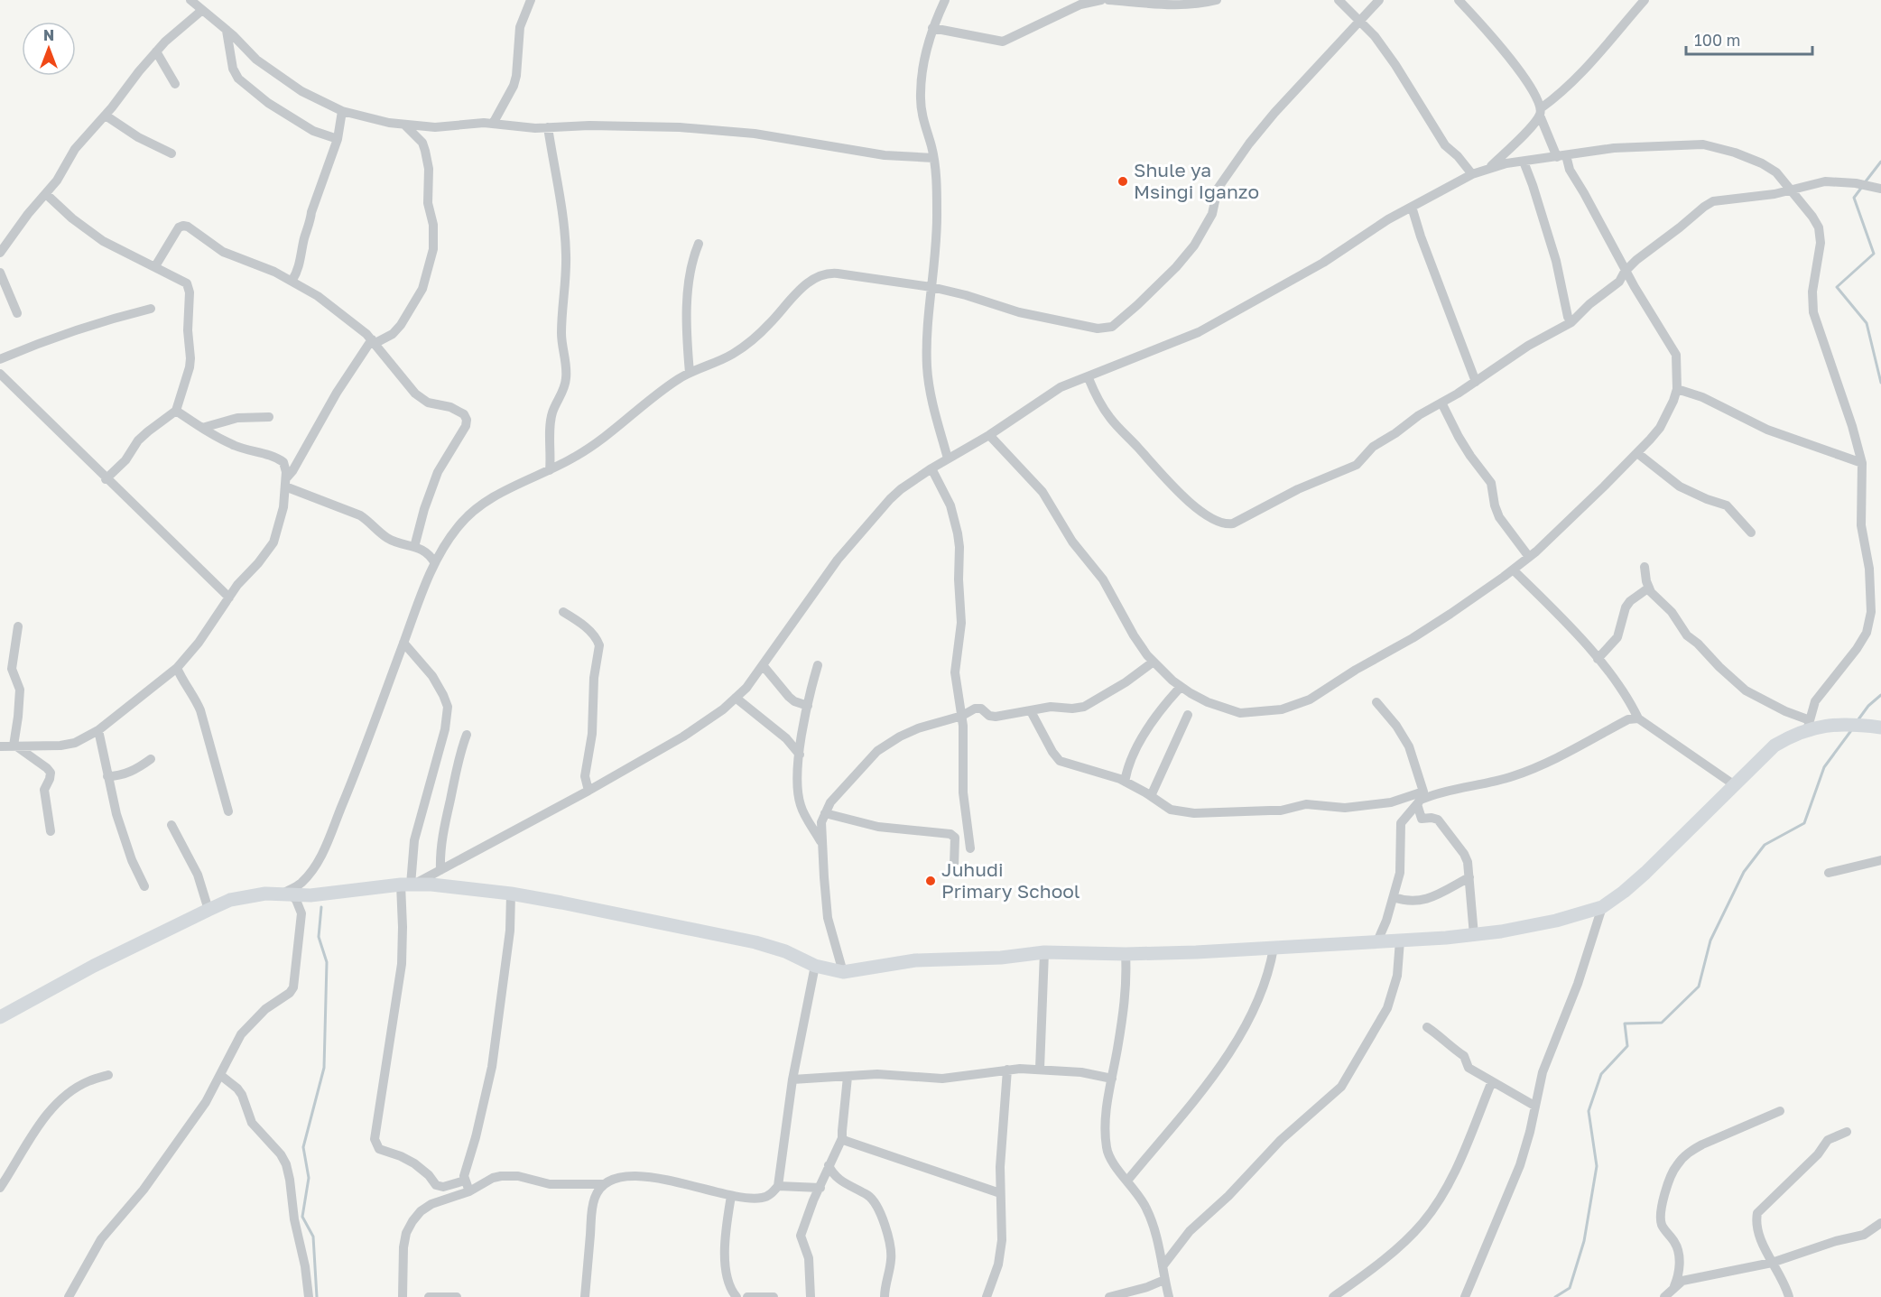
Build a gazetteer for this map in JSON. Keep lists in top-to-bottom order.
{
  "places": ["Shule ya Msingi Iganzo", "Juhudi Primary School"],
  "scale_bar": "100 m",
  "north": "top"
}
